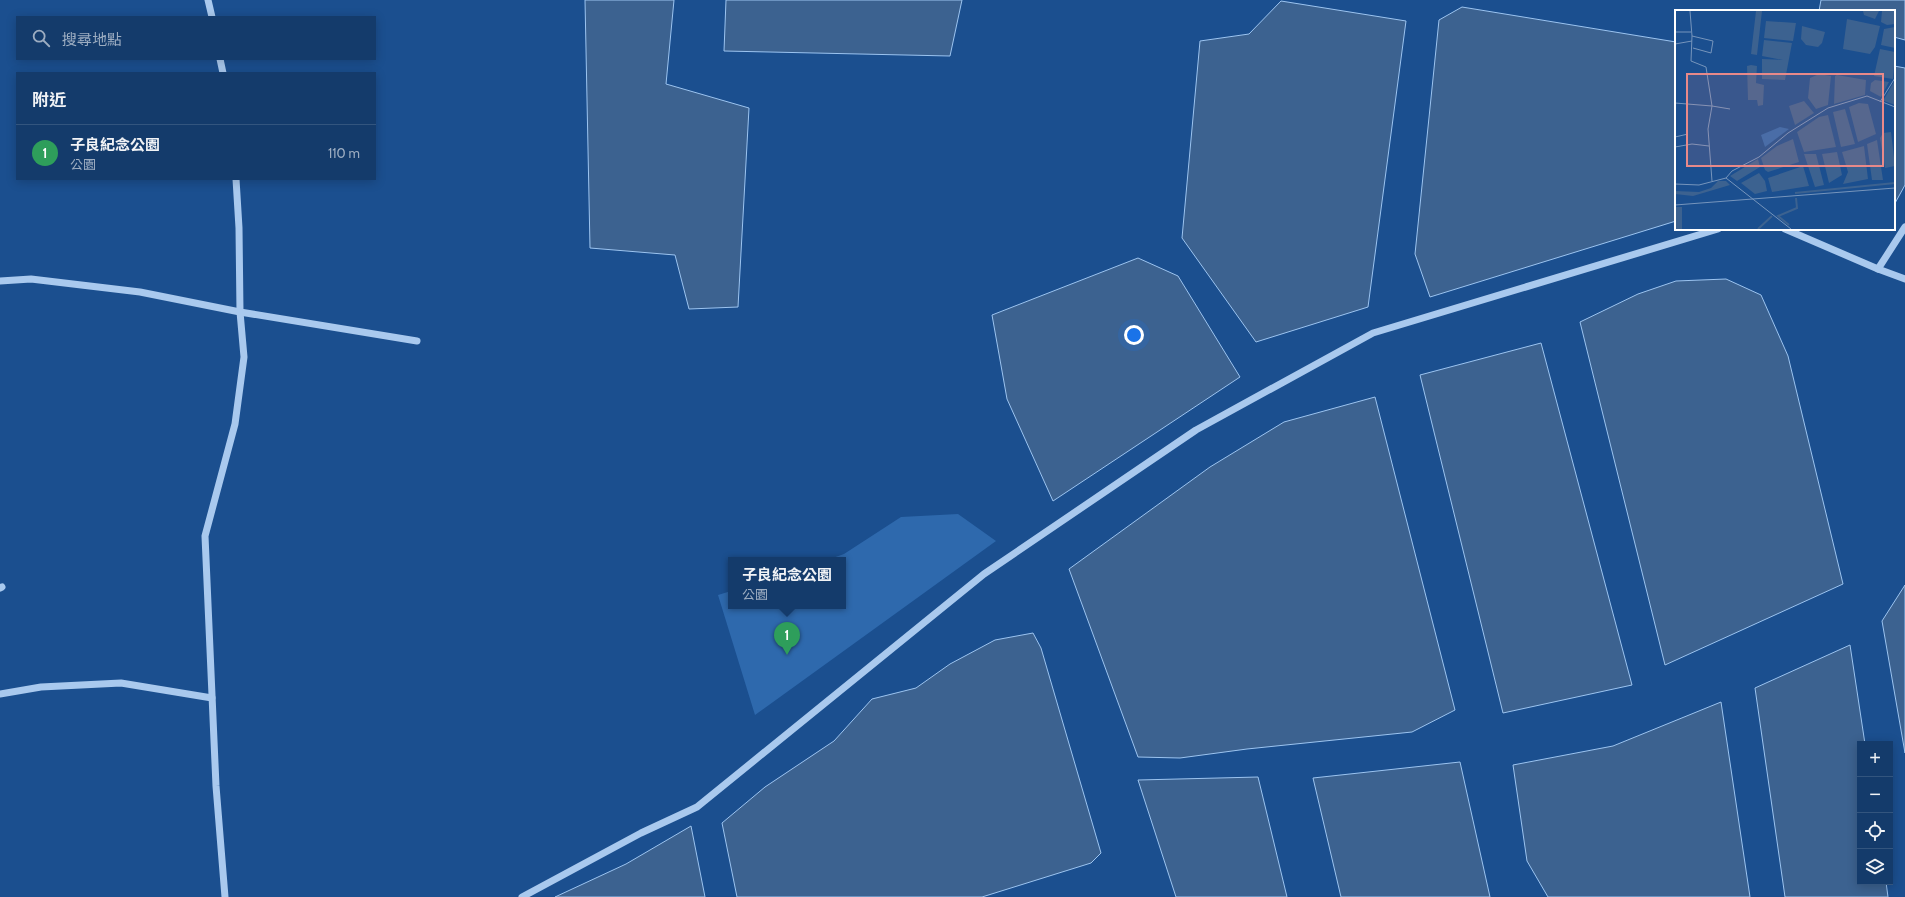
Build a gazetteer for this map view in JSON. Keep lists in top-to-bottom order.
{
  "page": {
    "search": "搜尋地點",
    "heading": "附近",
    "list": [
      {
        "mark": "1",
        "name": "子良紀念公園",
        "note": "公園",
        "value": "110 m"
      }
    ],
    "popup": ["子良紀念公園", "公園"],
    "pins": "1",
    "map_buttons": ["+", "−"]
  }
}
